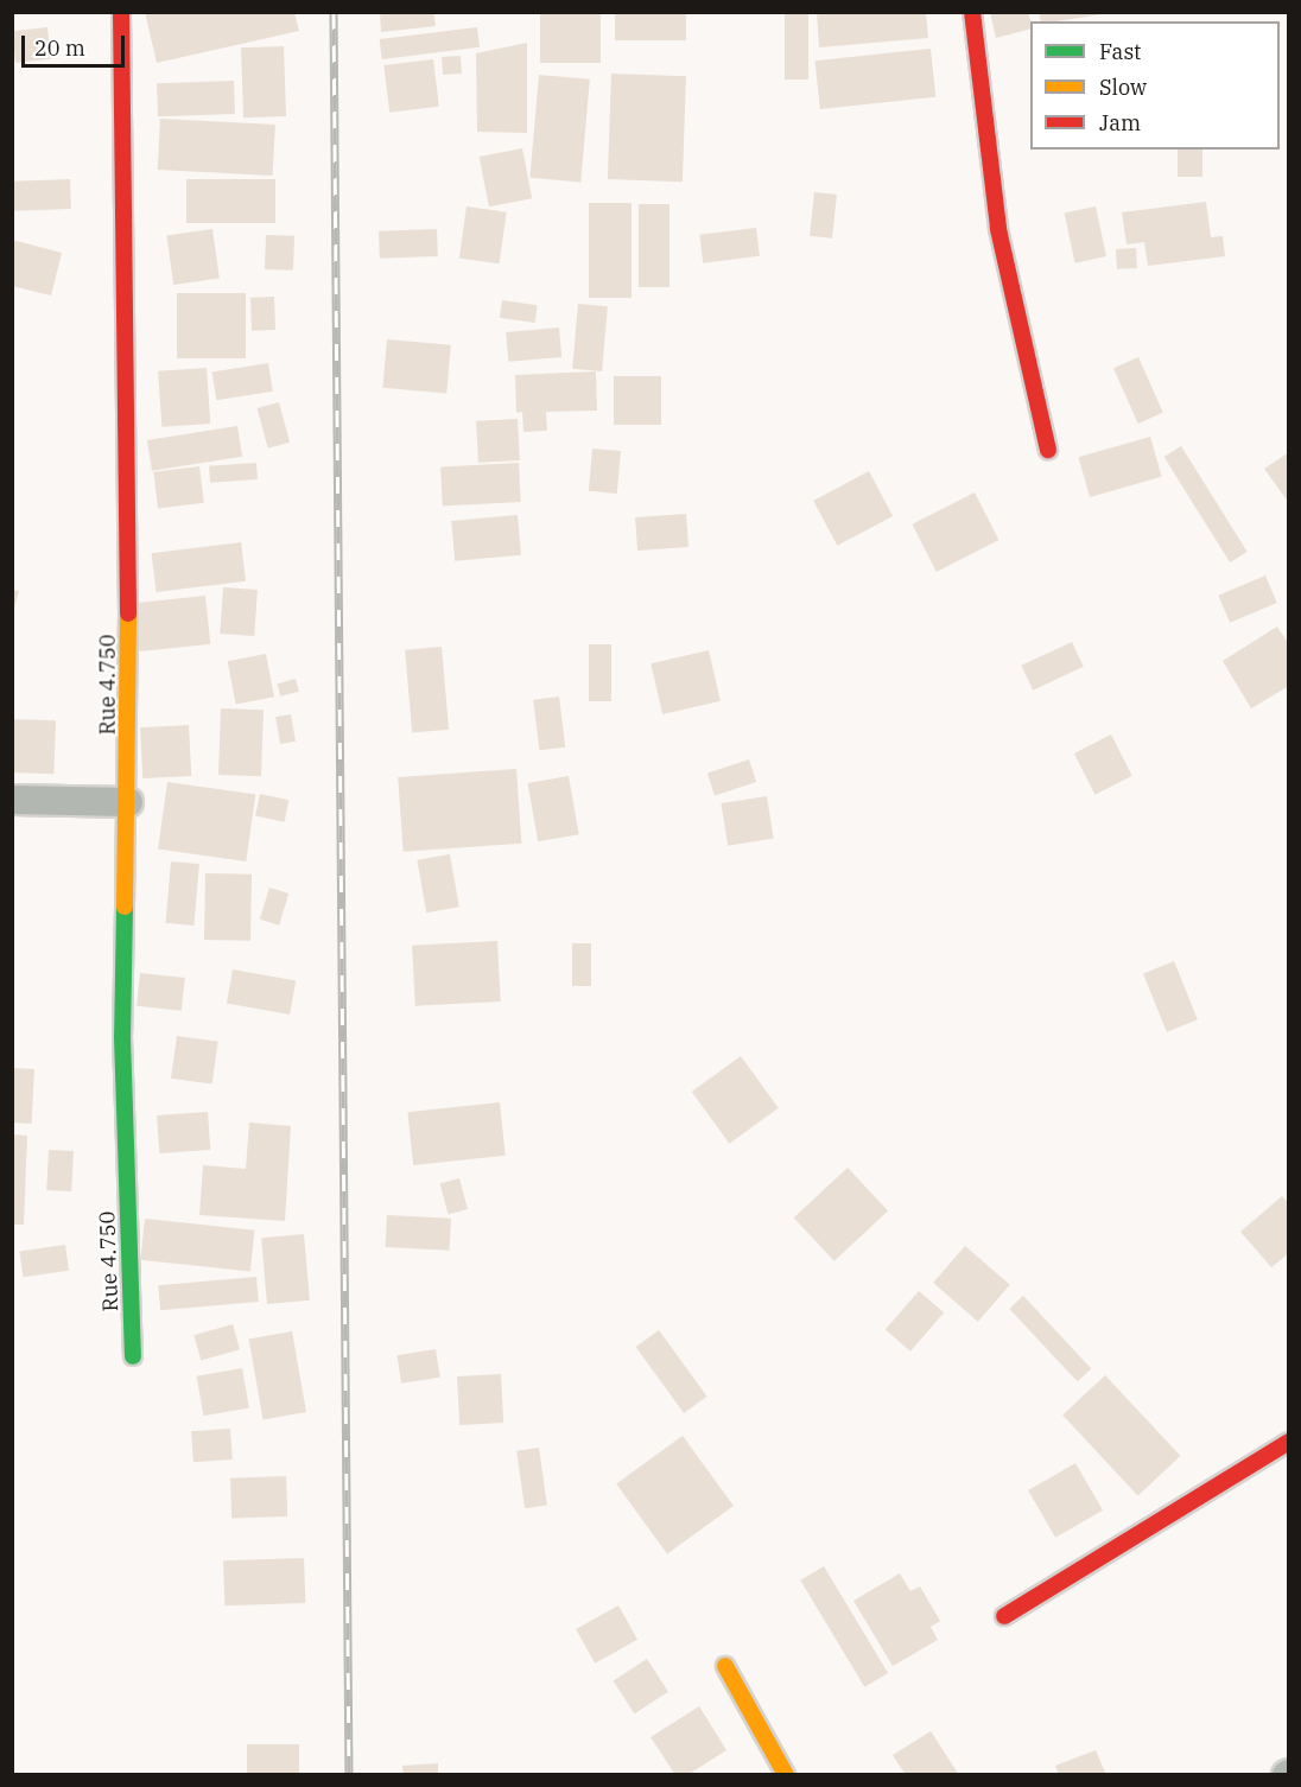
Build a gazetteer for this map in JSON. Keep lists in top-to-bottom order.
{
  "streets": {
    "street": ["Rue 4.750"]
  },
  "legend": ["Fast", "Slow", "Jam"],
  "scale_bar": "20 m"
}
